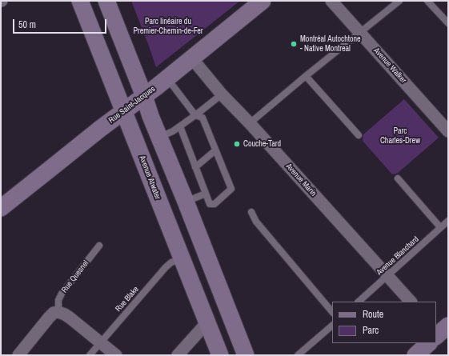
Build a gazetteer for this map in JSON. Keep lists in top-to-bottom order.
{
  "streets": {
    "main road": ["Rue Saint-Jacques", "Avenue Atwater"],
    "street": ["Avenue Walker", "Avenue Marin"],
    "lane": ["Avenue Blanchard", "Rue Quesnel", "Rue Blake"]
  },
  "crossings": [
    ["Rue Saint-Jacques", "Avenue Atwater"],
    ["Rue Saint-Jacques", "Avenue Marin"],
    ["Avenue Atwater", "Rue Blake"],
    ["Avenue Marin", "Avenue Blanchard"]
  ],
  "parks": ["Parc linéaire du Premier-Chemin-de-Fer", "Parc Charles-Drew"],
  "places": ["Montréal Autochtone - Native Montreal", "Couche-Tard"],
  "legend": ["Route", "Parc"],
  "scale_bar": "50 m"
}
